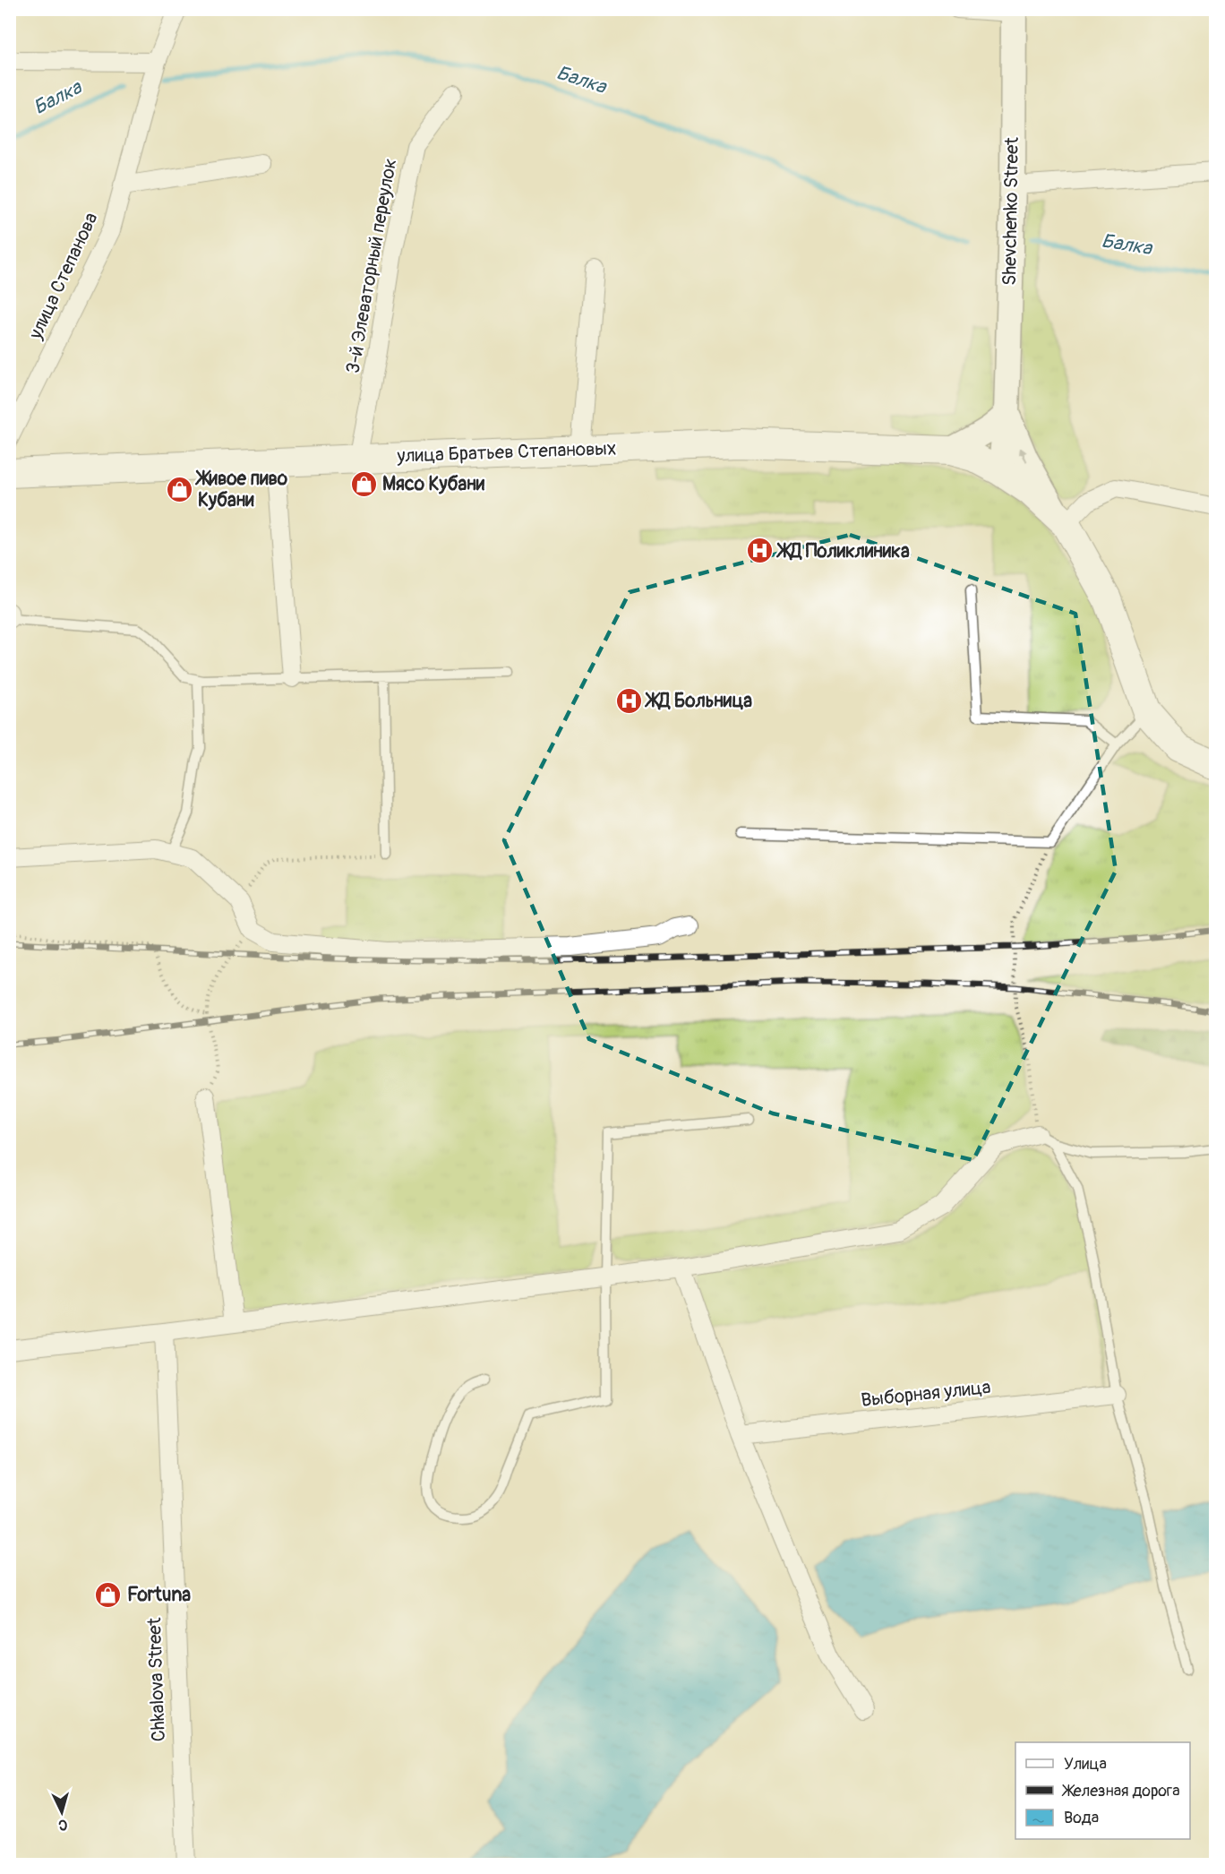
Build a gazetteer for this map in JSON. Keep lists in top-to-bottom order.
{
  "streets": {
    "main road": ["Shevchenko Street", "улица Братьев Степановых"],
    "street": [
      "3-й Элеваторный переулок",
      "улица Степанова",
      "Выборная улица",
      "Chkalova Street"
    ]
  },
  "crossings": [
    ["Shevchenko Street", "улица Братьев Степановых"],
    ["3-й Элеваторный переулок", "улица Братьев Степановых"]
  ],
  "water": ["Балка"],
  "places": {
    "shop": ["Мясо Кубани", "Живое пиво Кубани", "Fortuna"],
    "hospital": ["ЖД Поликлиника", "ЖД Больница"]
  },
  "legend": ["Улица", "Железная дорога", "Вода"],
  "north": "bottom"
}
